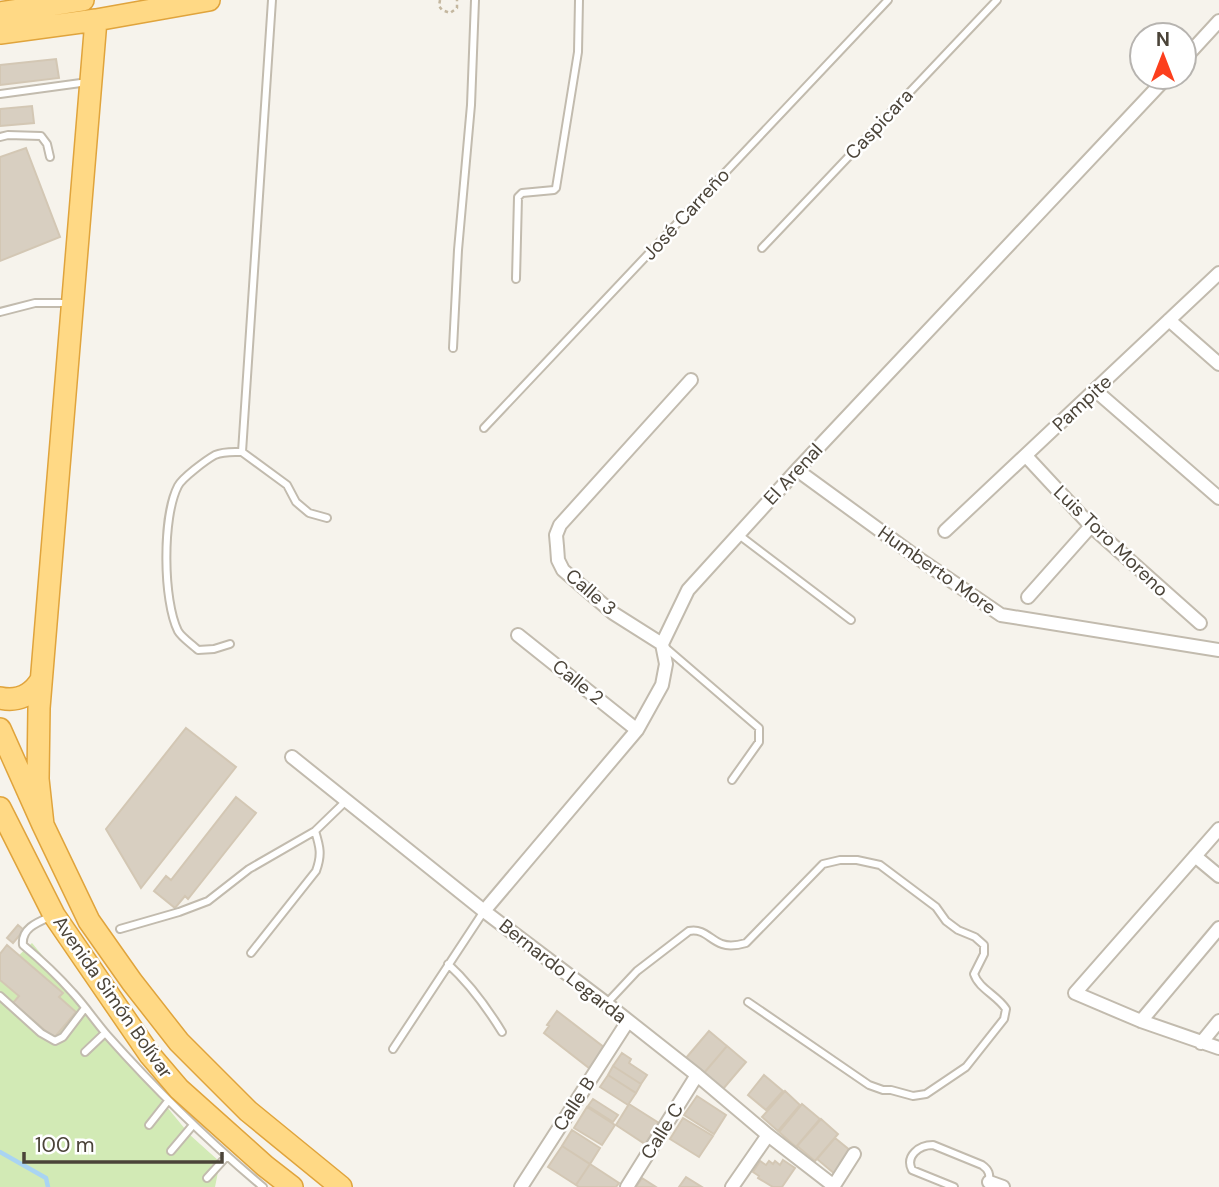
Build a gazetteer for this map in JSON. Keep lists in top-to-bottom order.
{
  "streets": {
    "highway": ["Avenida Simón Bolívar"],
    "street": [
      "Pampite",
      "El Arenal",
      "Luis Toro Moreno",
      "Humberto More",
      "Calle 3",
      "Calle 2",
      "Bernardo Legarda",
      "Calle B",
      "Calle C"
    ],
    "lane": ["Caspicara", "José Carreño"]
  },
  "crossings": [
    ["Pampite", "Luis Toro Moreno"],
    ["El Arenal", "Humberto More"],
    ["El Arenal", "Calle 3"],
    ["El Arenal", "Calle 2"],
    ["El Arenal", "Bernardo Legarda"],
    ["Bernardo Legarda", "Calle B"],
    ["Bernardo Legarda", "Calle C"]
  ],
  "scale_bar": "100 m",
  "north": "top"
}
